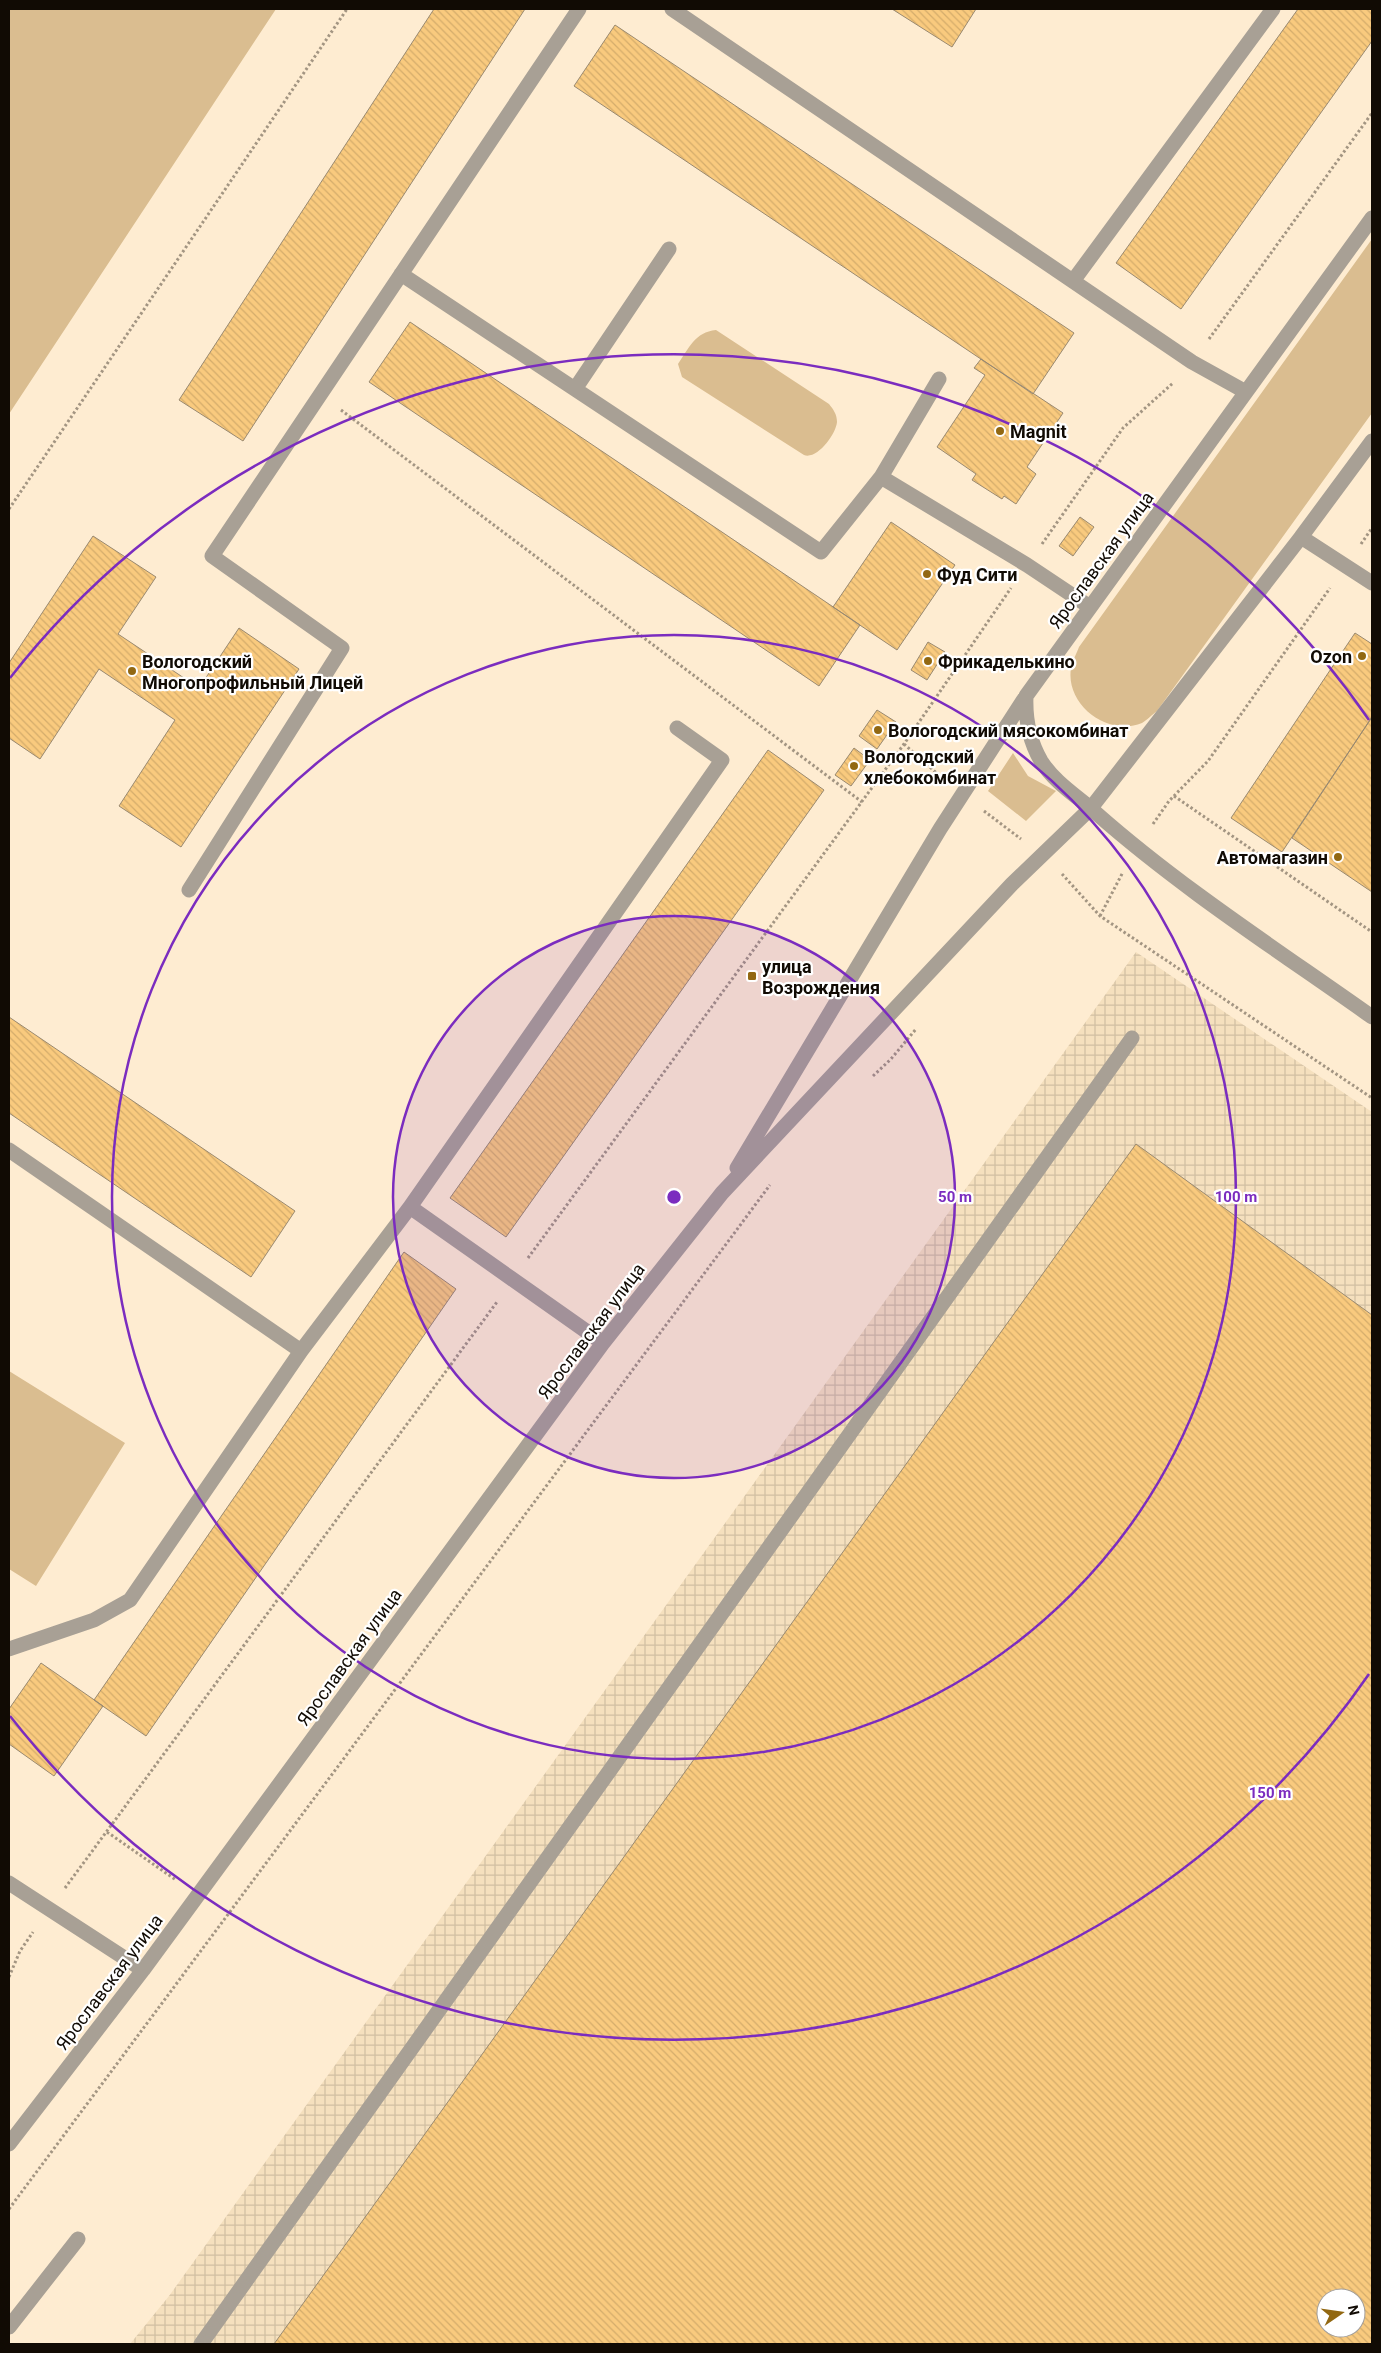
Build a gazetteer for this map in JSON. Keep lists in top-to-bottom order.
{
  "streets": {
    "street": ["Ярославская улица"]
  },
  "places": {
    "other": [
      "Magnit",
      "Фуд Сити",
      "Ozon",
      "Фрикаделькино",
      "Вологодский Многопрофильный Лицей",
      "Вологодский мясокомбинат",
      "Вологодский хлебокомбинат",
      "Автомагазин"
    ],
    "transit": ["улица Возрождения"]
  },
  "north": "right",
  "rings": ["50 m", "100 m", "150 m"]
}
